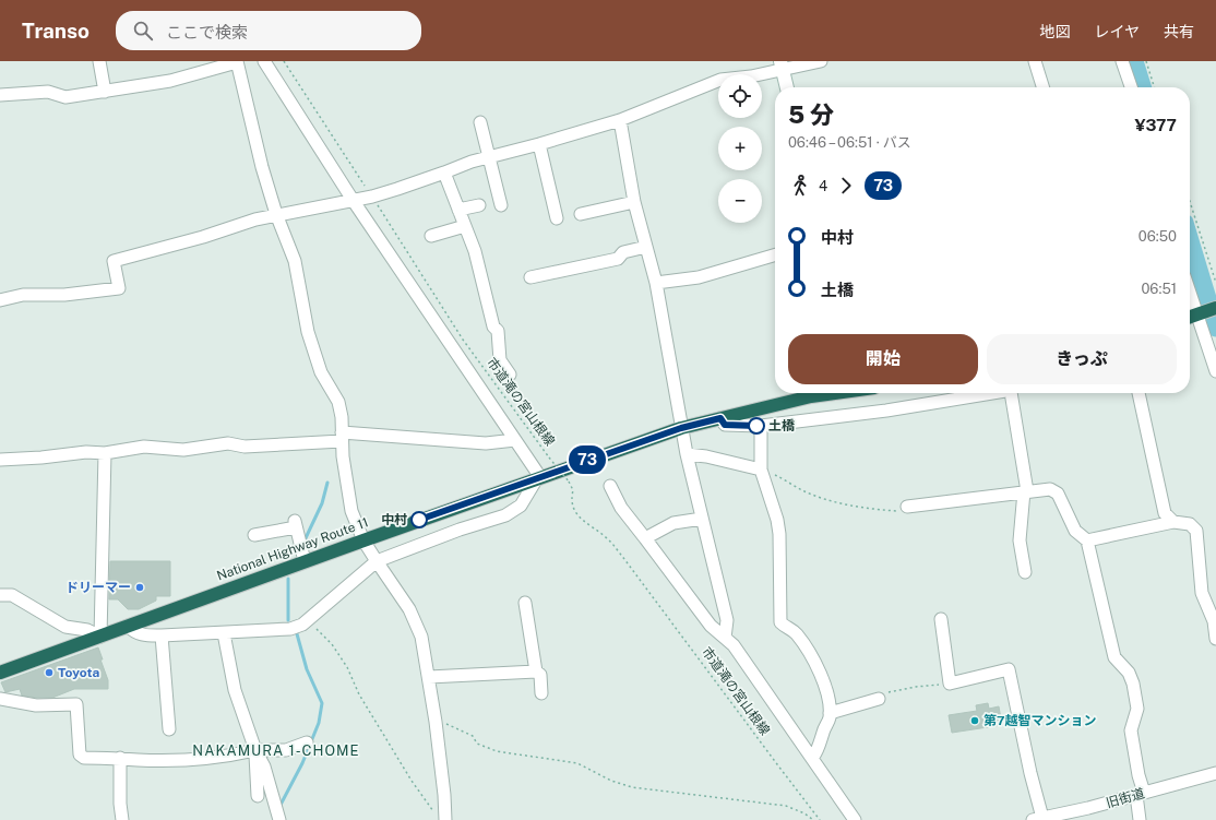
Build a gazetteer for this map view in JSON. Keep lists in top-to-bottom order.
{
  "streets": {
    "highway": ["National Highway Route 11"],
    "street": ["旧街道"],
    "path": ["市道滝の宮山根線"]
  },
  "districts": ["NAKAMURA 1-CHOME"],
  "places": [
    "土橋",
    "中村",
    "ドリーマー",
    "Toyota",
    "第7越智マンション"
  ],
  "lines": ["bus line 73"],
  "page": {
    "header": "Transo",
    "search": "ここで検索",
    "nav": ["地図", "レイヤ", "共有"],
    "on_map": "73",
    "map_buttons": ["+", "−"],
    "heading": ["5 分", "06:46 – 06:51 · バス", "¥377"],
    "legs": ["4", "73"],
    "list": [
      {
        "name": "中村",
        "value": "06:50"
      },
      {
        "name": "土橋",
        "value": "06:51"
      }
    ],
    "buttons": ["開始", "きっぷ"]
  }
}
